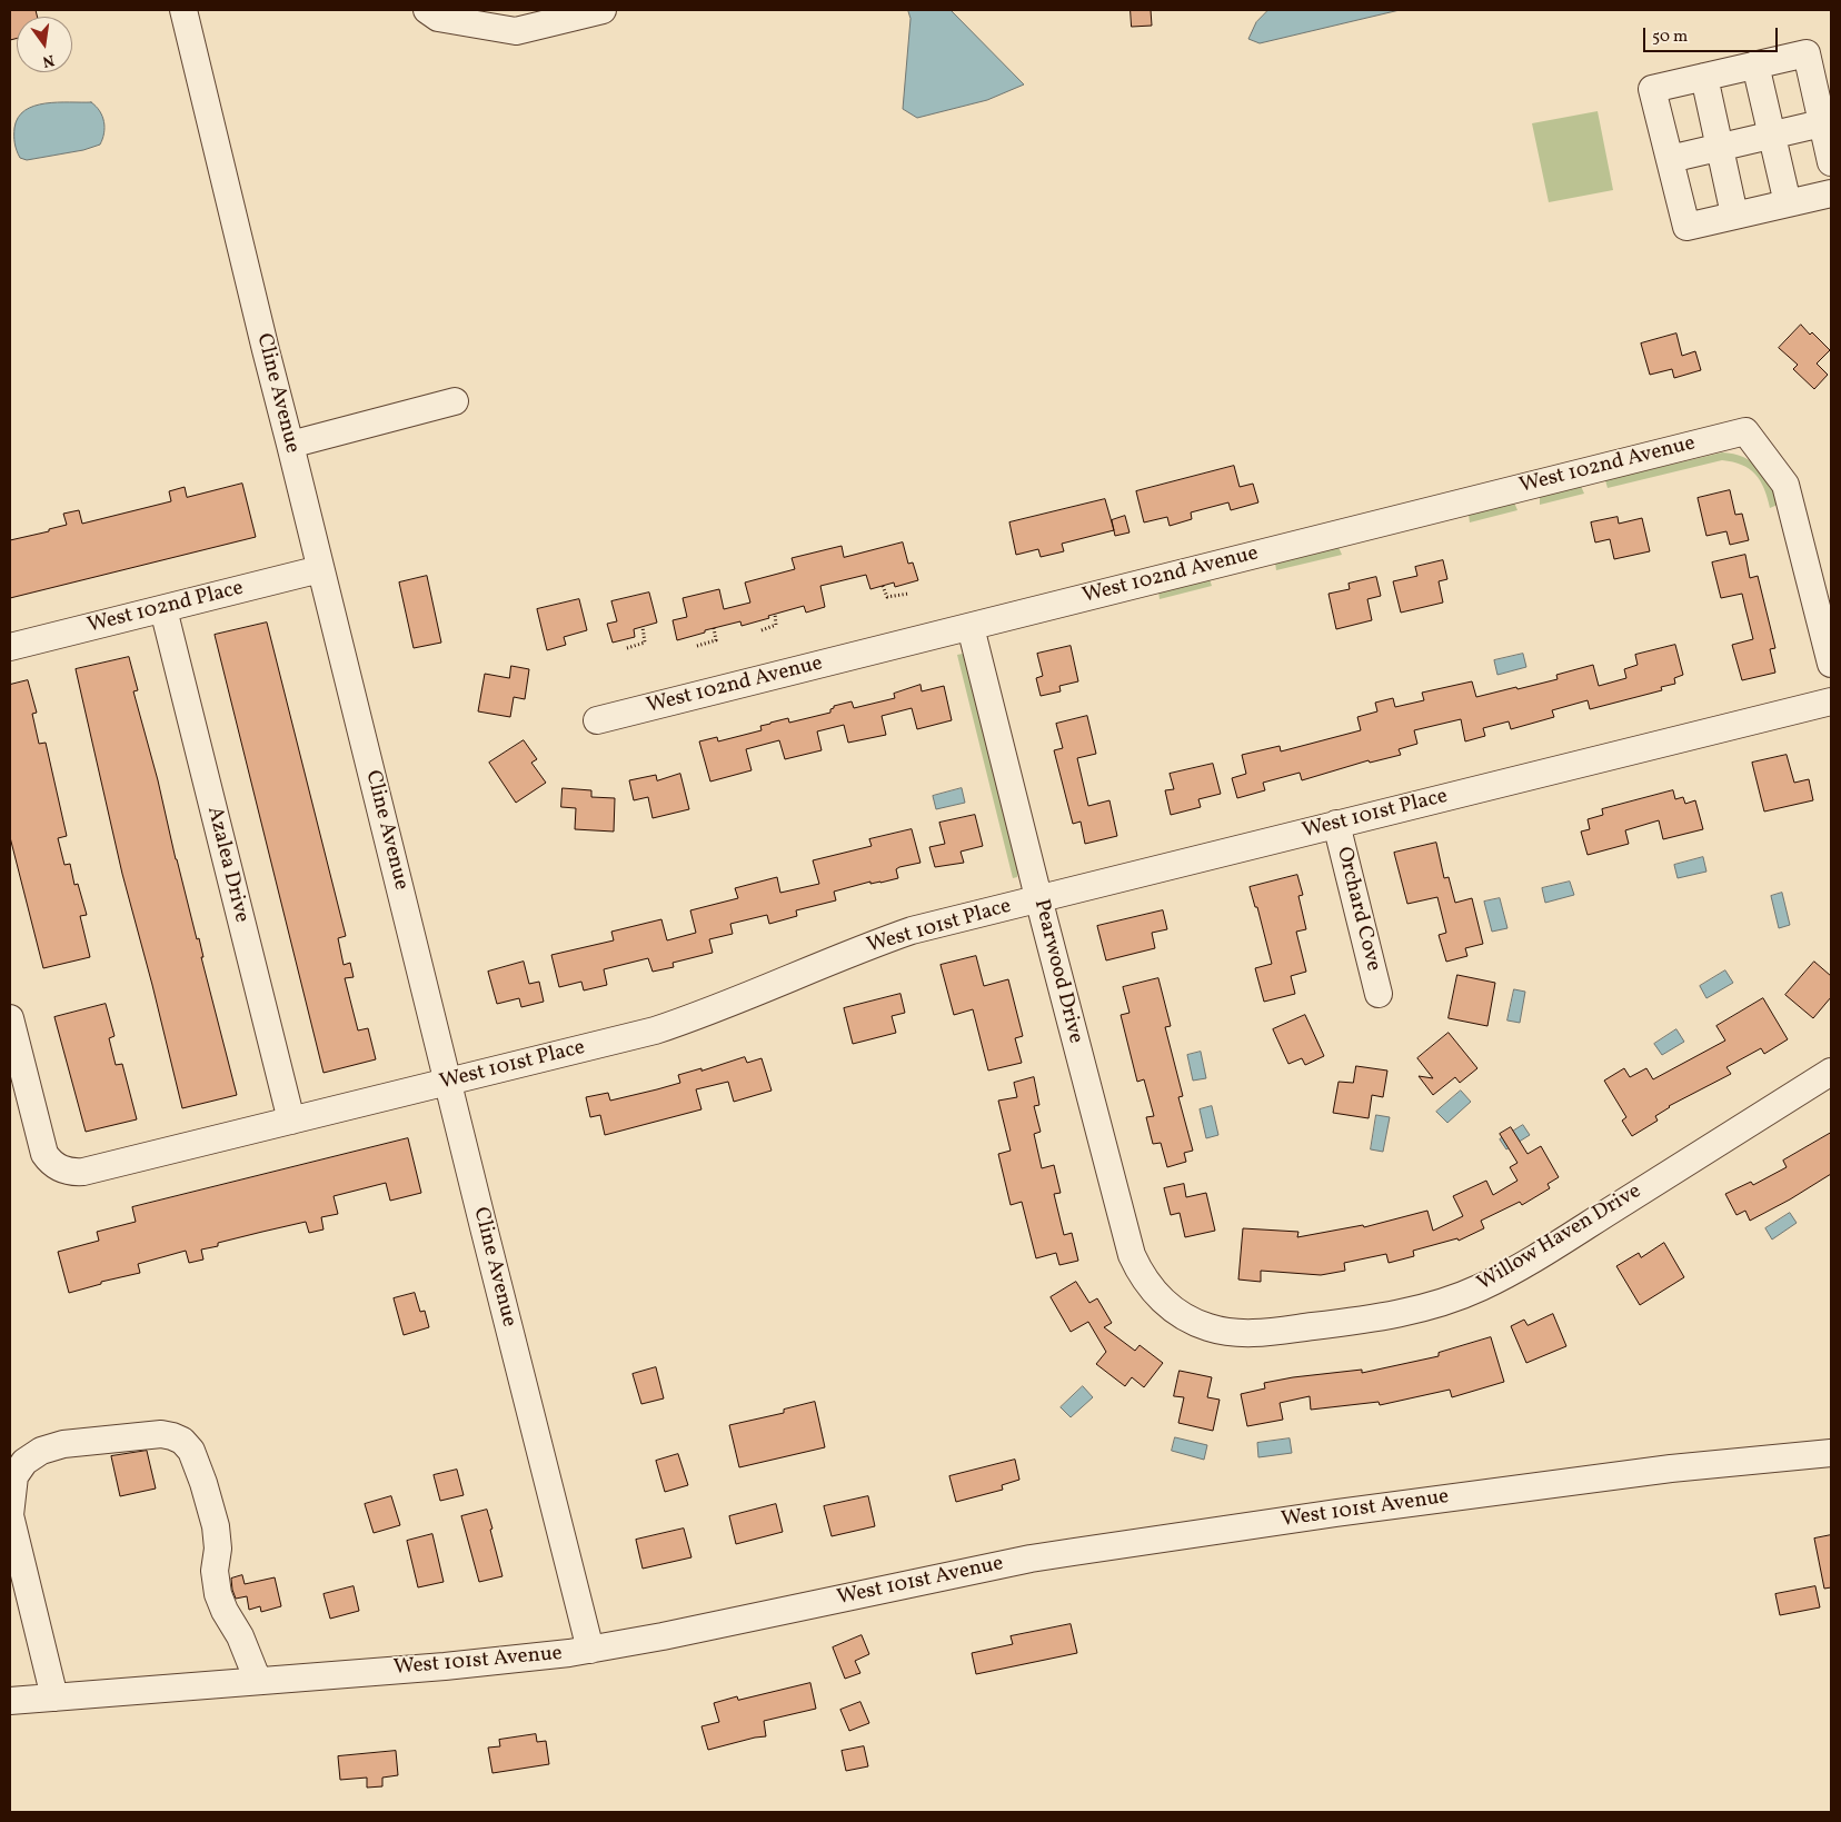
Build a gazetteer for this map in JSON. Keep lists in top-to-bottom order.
{
  "streets": {
    "street": [
      "Cline Avenue",
      "West 102nd Avenue",
      "West 102nd Place",
      "West 101st Place",
      "Azalea Drive",
      "Orchard Cove",
      "Pearwood Drive",
      "Willow Haven Drive",
      "West 101st Avenue"
    ]
  },
  "crossings": [
    ["Cline Avenue", "West 102nd Place"],
    ["Cline Avenue", "West 101st Place"],
    ["Cline Avenue", "West 101st Avenue"],
    ["West 102nd Avenue", "Pearwood Drive"],
    ["West 102nd Place", "Azalea Drive"],
    ["West 101st Place", "Azalea Drive"],
    ["West 101st Place", "Orchard Cove"],
    ["West 101st Place", "Pearwood Drive"],
    ["Pearwood Drive", "Willow Haven Drive"]
  ],
  "scale_bar": "50 m",
  "north": "bottom"
}
